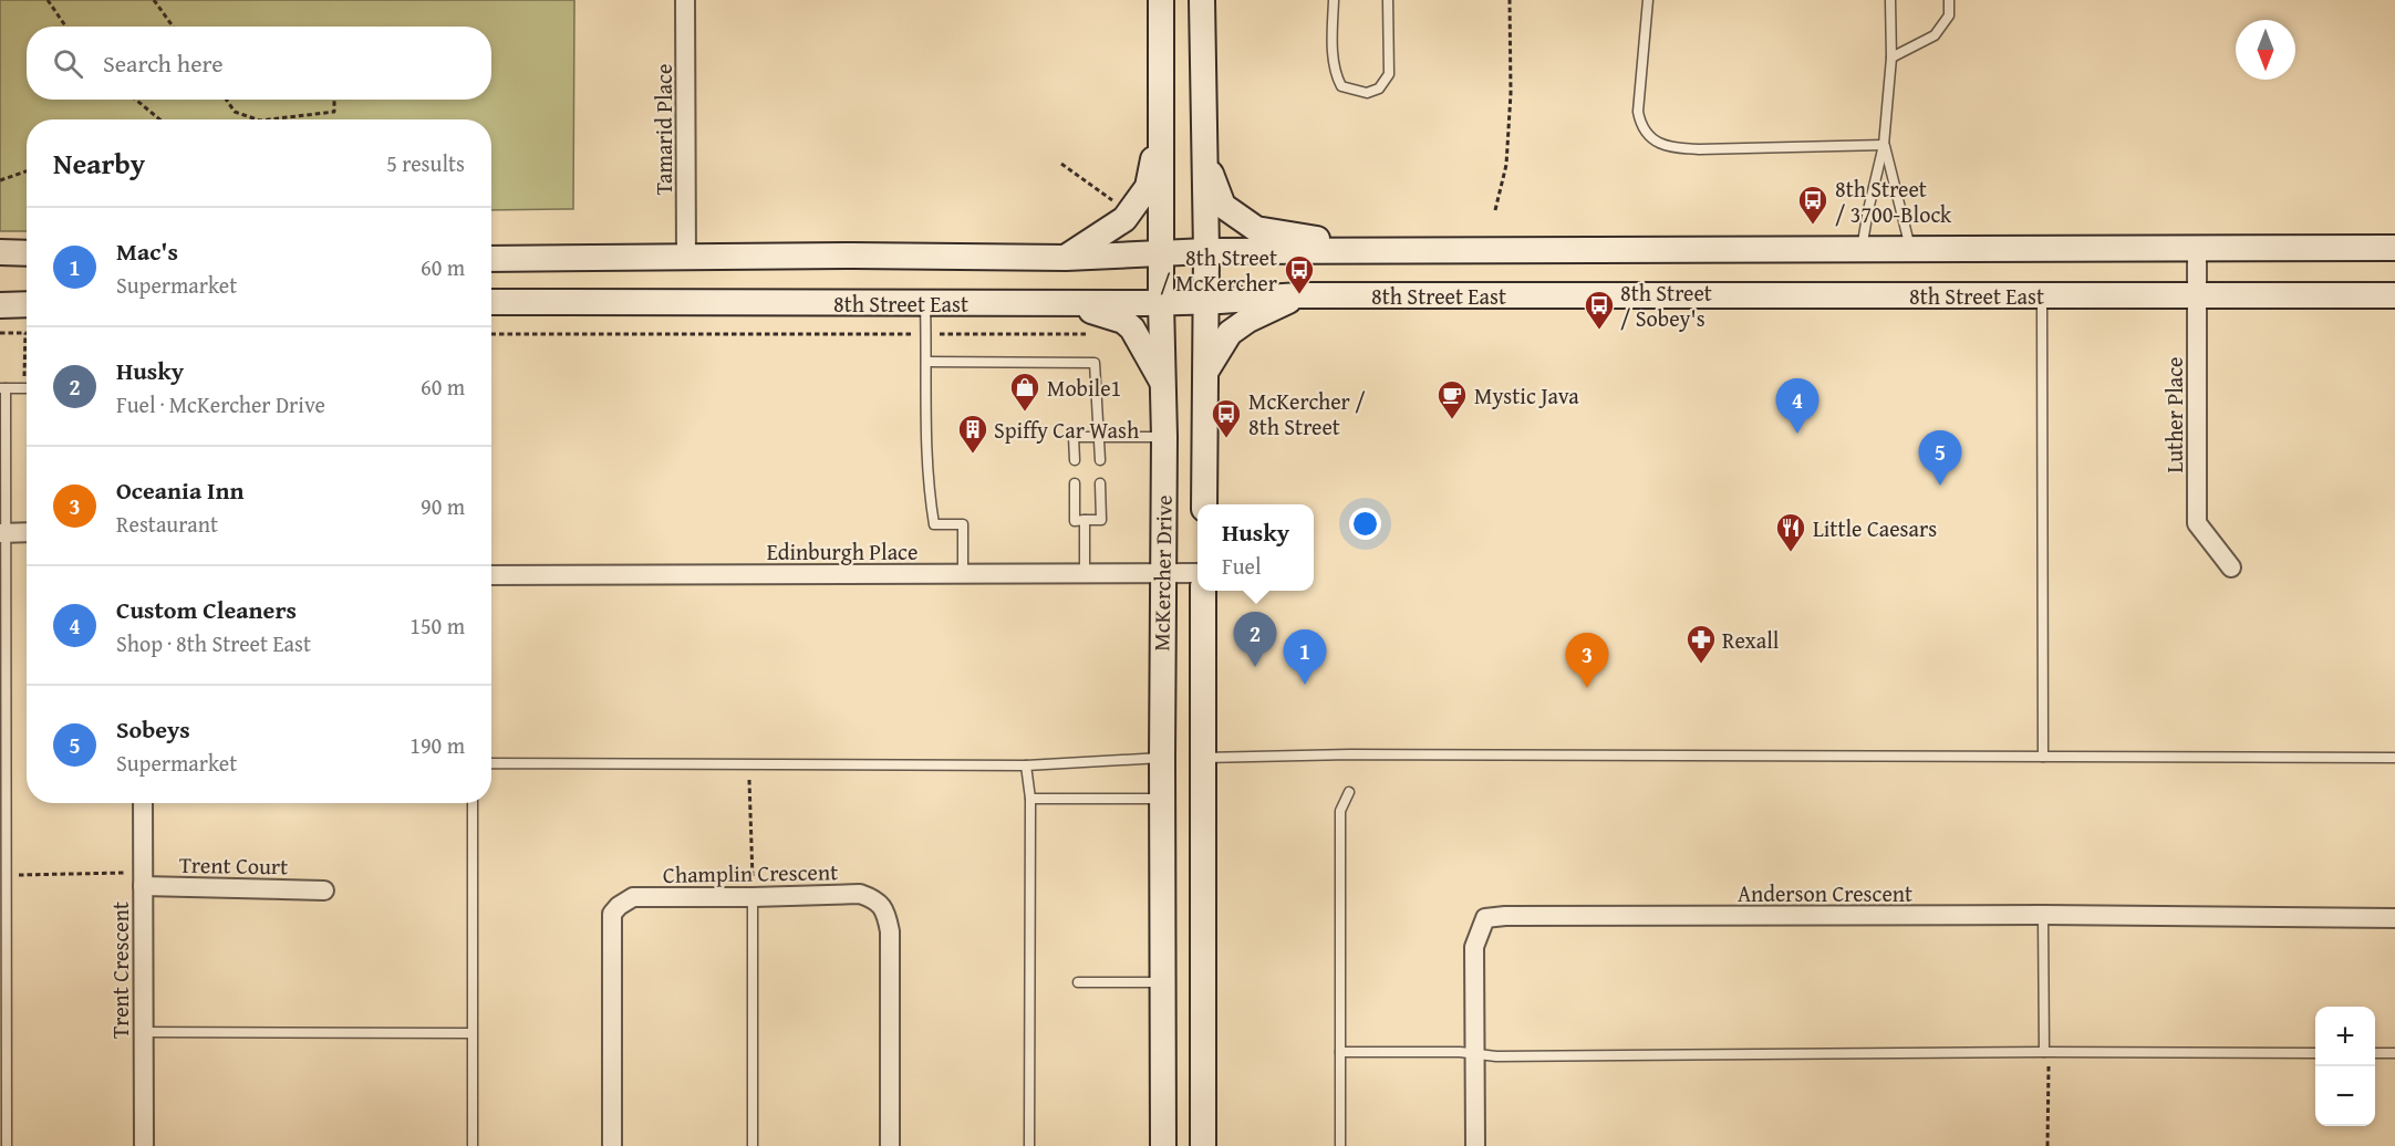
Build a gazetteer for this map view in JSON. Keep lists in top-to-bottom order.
{
  "streets": {
    "main road": ["8th Street East", "McKercher Drive"],
    "street": [
      "Tamarid Place",
      "Luther Place",
      "Edinburgh Place",
      "Trent Court",
      "Champlin Crescent",
      "Anderson Crescent",
      "Trent Crescent"
    ]
  },
  "crossings": [
    ["Tamarid Place", "8th Street East"],
    ["8th Street East", "Luther Place"],
    ["8th Street East", "McKercher Drive"],
    ["Edinburgh Place", "McKercher Drive"],
    ["Trent Court", "Trent Crescent"]
  ],
  "places": {
    "bus stop": [
      "8th Street / 3700-Block",
      "8th Street / McKercher",
      "8th Street / Sobey's",
      "McKercher / 8th Street"
    ],
    "shop": ["Mobile1"],
    "cafe": ["Mystic Java"],
    "building": ["Spiffy Car Wash"],
    "restaurant": ["Little Caesars"],
    "pharmacy": ["Rexall"]
  },
  "north": "bottom",
  "page": {
    "search": "Search here",
    "heading": ["Nearby", "5 results"],
    "list": [
      {
        "mark": "1",
        "name": "Mac's",
        "note": "Supermarket",
        "value": "60 m"
      },
      {
        "mark": "2",
        "name": "Husky",
        "note": "Fuel · McKercher Drive",
        "value": "60 m"
      },
      {
        "mark": "3",
        "name": "Oceania Inn",
        "note": "Restaurant",
        "value": "90 m"
      },
      {
        "mark": "4",
        "name": "Custom Cleaners",
        "note": "Shop · 8th Street East",
        "value": "150 m"
      },
      {
        "mark": "5",
        "name": "Sobeys",
        "note": "Supermarket",
        "value": "190 m"
      }
    ],
    "pins": [
      "4",
      "5",
      "2",
      "1",
      "3"
    ],
    "popup": ["Husky", "Fuel"],
    "map_buttons": ["+", "−"]
  }
}
